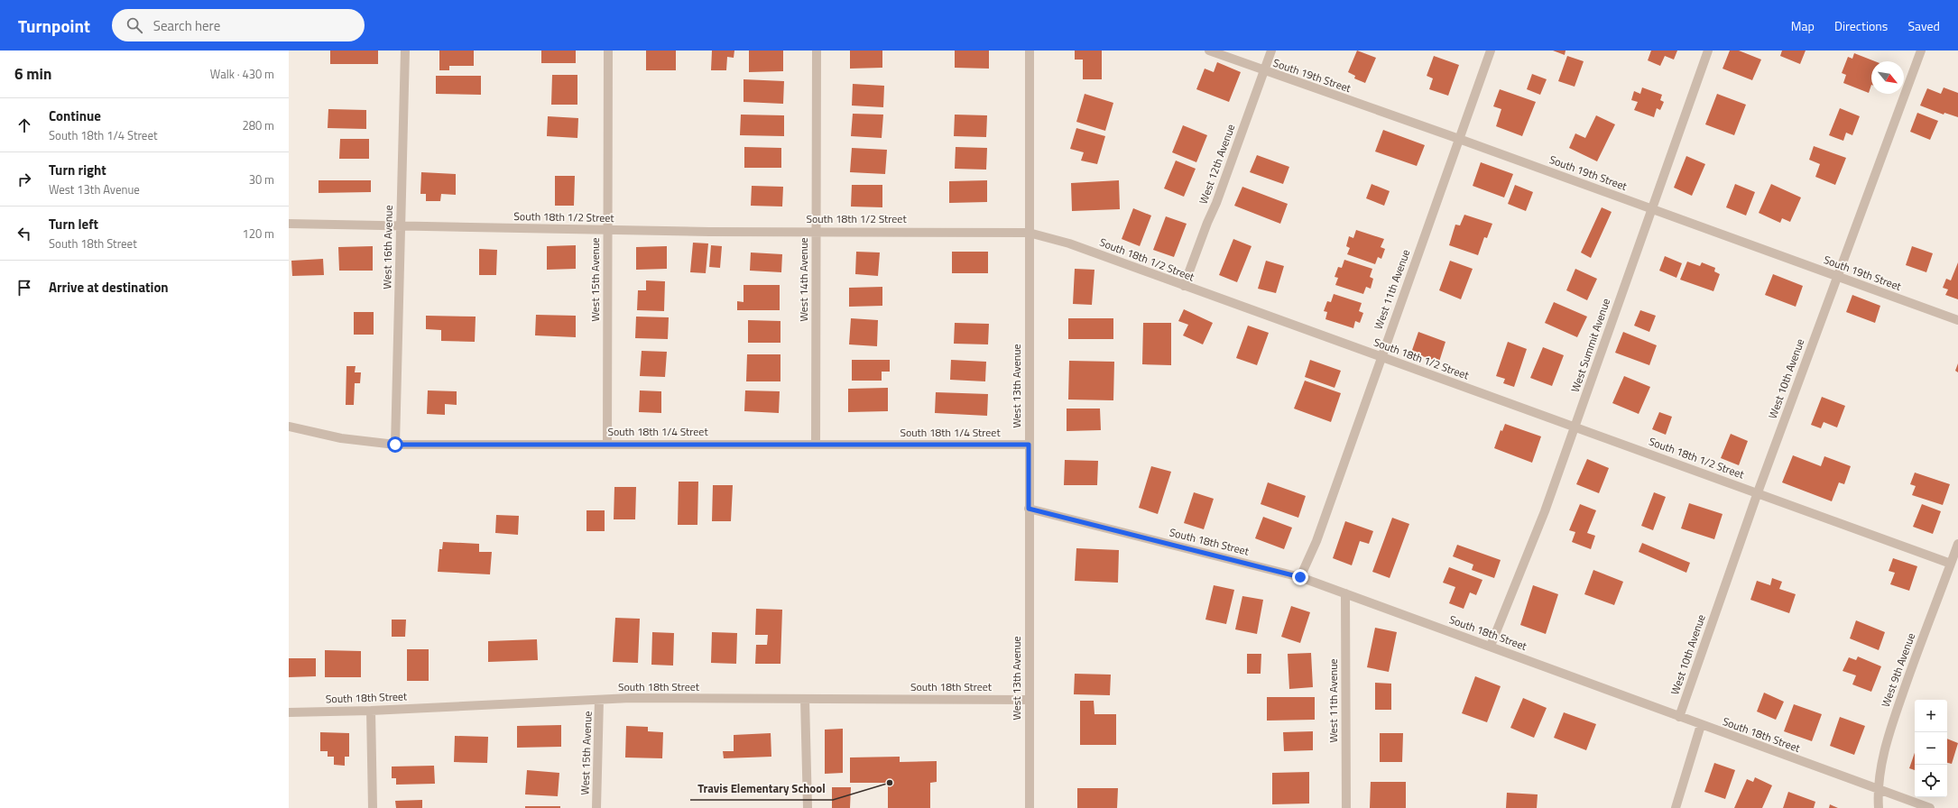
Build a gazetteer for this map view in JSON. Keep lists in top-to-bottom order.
{
  "streets": {
    "street": [
      "South 19th Street",
      "West 12th Avenue",
      "South 18th 1/2 Street",
      "West 16th Avenue",
      "West 15th Avenue",
      "West 14th Avenue",
      "West 11th Avenue",
      "West Summit Avenue",
      "West 10th Avenue",
      "West 13th Avenue",
      "South 18th 1/4 Street",
      "South 18th Street",
      "West 9th Avenue"
    ]
  },
  "crossings": [
    ["South 19th Street", "West 12th Avenue"],
    ["South 19th Street", "West 11th Avenue"],
    ["South 19th Street", "West Summit Avenue"],
    ["South 19th Street", "West 10th Avenue"],
    ["West 12th Avenue", "South 18th 1/2 Street"],
    ["South 18th 1/2 Street", "West 16th Avenue"],
    ["South 18th 1/2 Street", "West 15th Avenue"],
    ["South 18th 1/2 Street", "West 14th Avenue"],
    ["South 18th 1/2 Street", "West 11th Avenue"],
    ["South 18th 1/2 Street", "West Summit Avenue"],
    ["South 18th 1/2 Street", "West 10th Avenue"],
    ["South 18th 1/2 Street", "West 13th Avenue"],
    ["South 18th 1/2 Street", "West 9th Avenue"],
    ["West 16th Avenue", "South 18th 1/4 Street"],
    ["West 15th Avenue", "South 18th 1/4 Street"],
    ["West 15th Avenue", "South 18th Street"],
    ["West 14th Avenue", "South 18th 1/4 Street"],
    ["West 11th Avenue", "South 18th Street"],
    ["West Summit Avenue", "South 18th Street"],
    ["West 10th Avenue", "South 18th Street"],
    ["West 13th Avenue", "South 18th 1/4 Street"],
    ["West 13th Avenue", "South 18th Street"],
    ["South 18th Street", "West 9th Avenue"]
  ],
  "places": ["Travis Elementary School"],
  "north": "bottom right",
  "page": {
    "header": "Turnpoint",
    "search": "Search here",
    "nav": ["Map", "Directions", "Saved"],
    "heading": ["6 min", "Walk · 430 m"],
    "list": [
      ["Continue", "South 18th 1/4 Street", "280 m"],
      ["Turn right", "West 13th Avenue", "30 m"],
      ["Turn left", "South 18th Street", "120 m"],
      "Arrive at destination"
    ],
    "map_buttons": ["+", "−"]
  }
}
